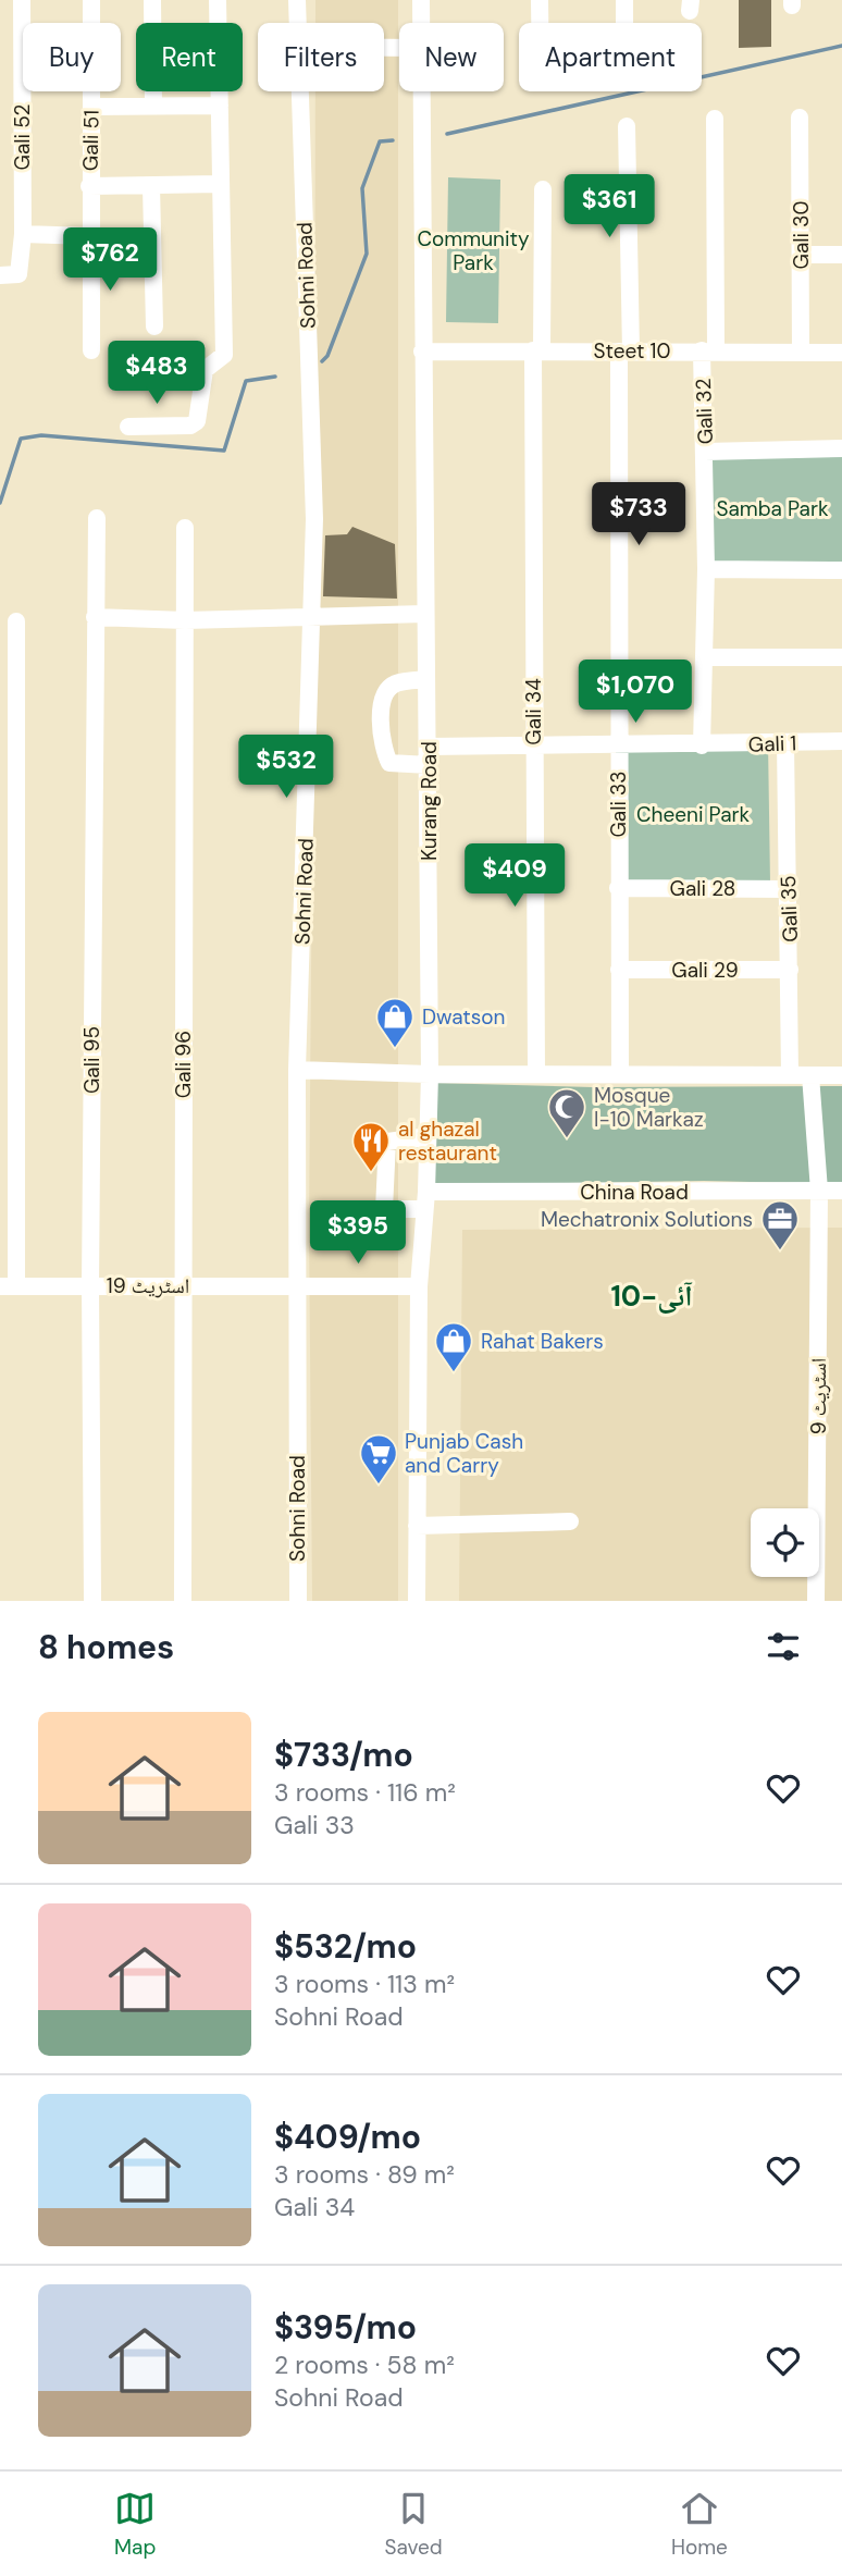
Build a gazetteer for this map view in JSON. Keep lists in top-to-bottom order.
{
  "streets": {
    "street": [
      "Gali 52",
      "Gali 51",
      "Gali 30",
      "Sohni Road",
      "Steet 10",
      "Gali 32",
      "Gali 34",
      "Gali 1",
      "Kurang Road",
      "Gali 33",
      "Gali 28",
      "Gali 35",
      "Gali 29",
      "Gali 95",
      "Gali 96",
      "China Road",
      "اسٹریٹ 19",
      "اسٹریٹ 9"
    ]
  },
  "crossings": [
    ["Gali 30", "Steet 10"],
    ["Sohni Road", "اسٹریٹ 19"],
    ["Steet 10", "Gali 32"],
    ["Steet 10", "Gali 34"],
    ["Steet 10", "Kurang Road"],
    ["Steet 10", "Gali 33"],
    ["Gali 32", "Gali 1"],
    ["Gali 34", "Gali 1"],
    ["Gali 1", "Kurang Road"],
    ["Gali 1", "Gali 33"],
    ["Gali 1", "Gali 35"],
    ["Kurang Road", "China Road"],
    ["Kurang Road", "اسٹریٹ 19"],
    ["Gali 33", "Gali 28"],
    ["Gali 33", "Gali 29"],
    ["Gali 28", "Gali 35"],
    ["Gali 35", "Gali 29"],
    ["Gali 95", "اسٹریٹ 19"],
    ["Gali 96", "اسٹریٹ 19"],
    ["China Road", "اسٹریٹ 9"]
  ],
  "districts": ["آئی-10"],
  "parks": ["Community Park", "Samba Park", "Cheeni Park"],
  "places": {
    "shop": ["Dwatson", "Rahat Bakers"],
    "mosque": ["Mosque I-10 Markaz"],
    "restaurant": ["al ghazal restaurant"],
    "office": ["Mechatronix Solutions"],
    "supermarket": ["Punjab Cash and Carry"]
  },
  "page": {
    "chip": [
      "Buy",
      "Rent",
      "Filters",
      "New",
      "Apartment"
    ],
    "price": [
      "$361",
      "$762",
      "$483",
      "$733",
      "$1,070",
      "$532",
      "$409",
      "$395"
    ],
    "heading": "8 homes",
    "list": [
      {
        "name": "$733/mo",
        "note": "3 rooms · 116 m² · Gali 33"
      },
      {
        "name": "$532/mo",
        "note": "3 rooms · 113 m² · Sohni Road"
      },
      {
        "name": "$409/mo",
        "note": "3 rooms · 89 m² · Gali 34"
      },
      {
        "name": "$395/mo",
        "note": "2 rooms · 58 m² · Sohni Road"
      }
    ],
    "tabs": ["Map", "Saved", "Home"]
  }
}
